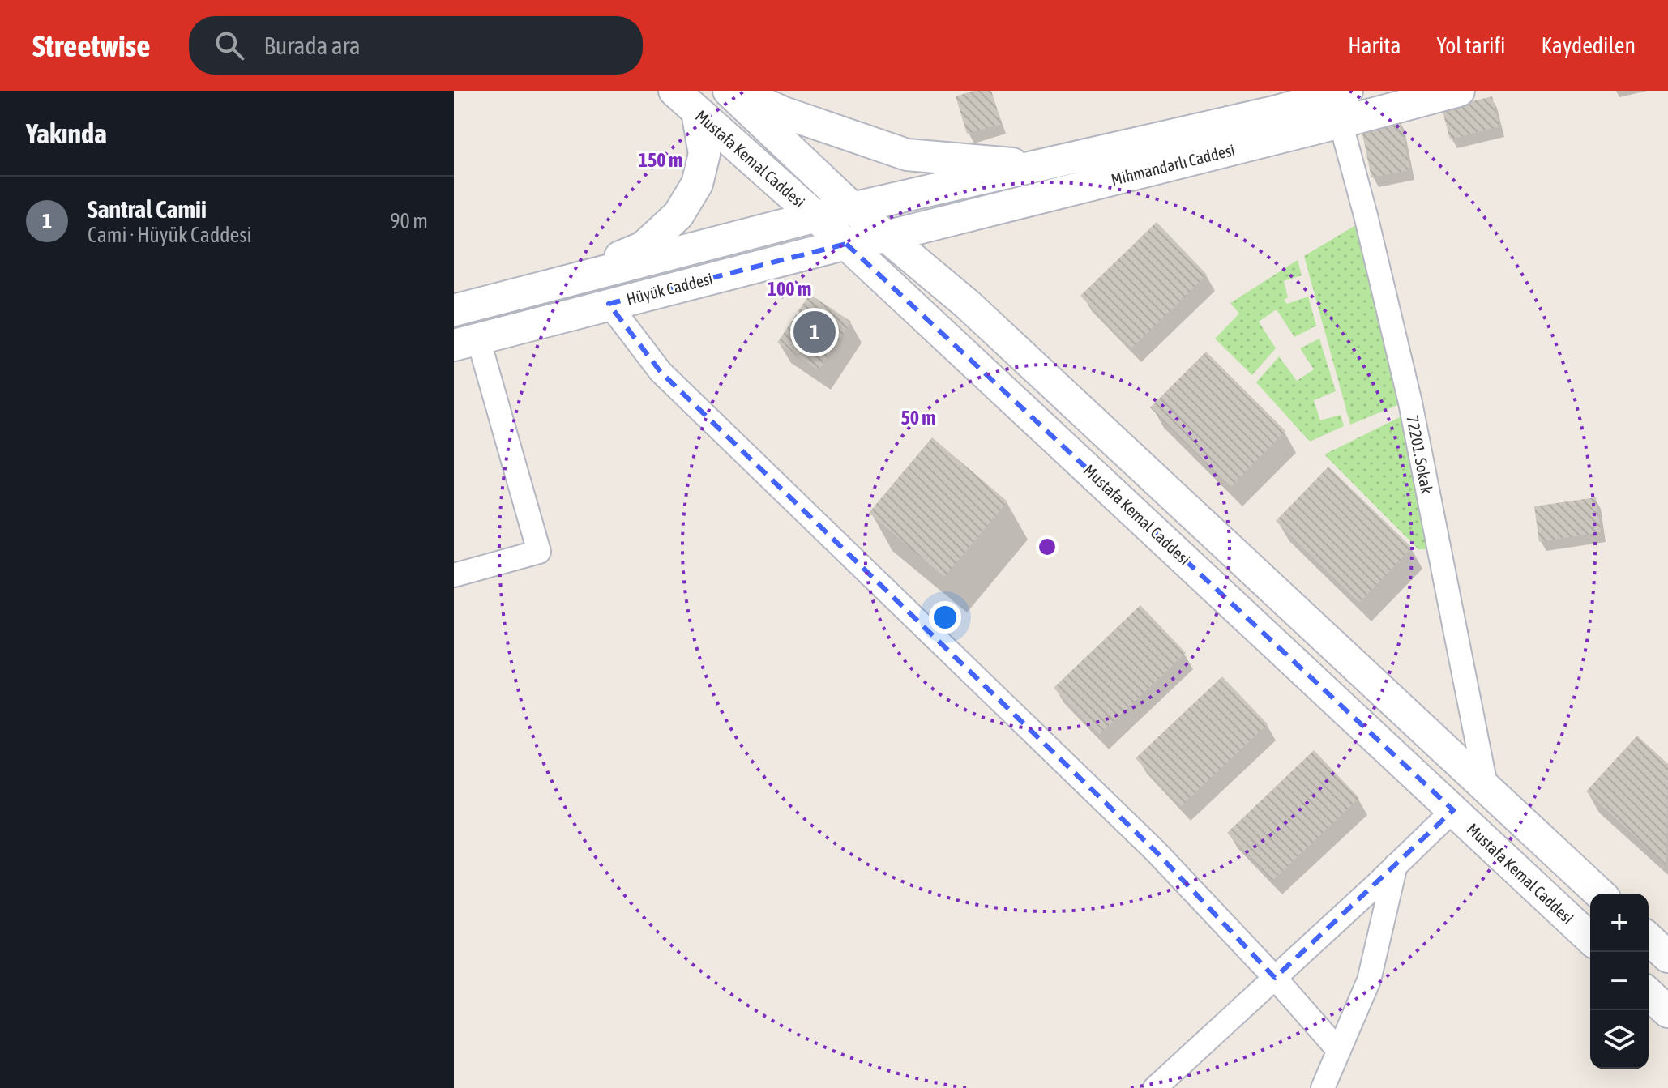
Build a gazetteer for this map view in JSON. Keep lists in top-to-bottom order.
{
  "streets": {
    "main road": ["Mustafa Kemal Caddesi", "Mihmandarlı Caddesi", "Hüyük Caddesi"],
    "street": ["72201. Sokak"]
  },
  "crossings": [
    ["Mustafa Kemal Caddesi", "Mihmandarlı Caddesi"],
    ["Mustafa Kemal Caddesi", "Hüyük Caddesi"],
    ["Mustafa Kemal Caddesi", "72201. Sokak"],
    ["Mihmandarlı Caddesi", "Hüyük Caddesi"],
    ["Mihmandarlı Caddesi", "72201. Sokak"]
  ],
  "page": {
    "header": "Streetwise",
    "search": "Burada ara",
    "nav": ["Harita", "Yol tarifi", "Kaydedilen"],
    "heading": "Yakında",
    "list": [
      {
        "mark": "1",
        "name": "Santral Camii",
        "note": "Cami · Hüyük Caddesi",
        "value": "90 m"
      }
    ],
    "pins": "1",
    "map_buttons": ["+", "−"]
  },
  "rings": ["150 m", "100 m", "50 m"]
}
